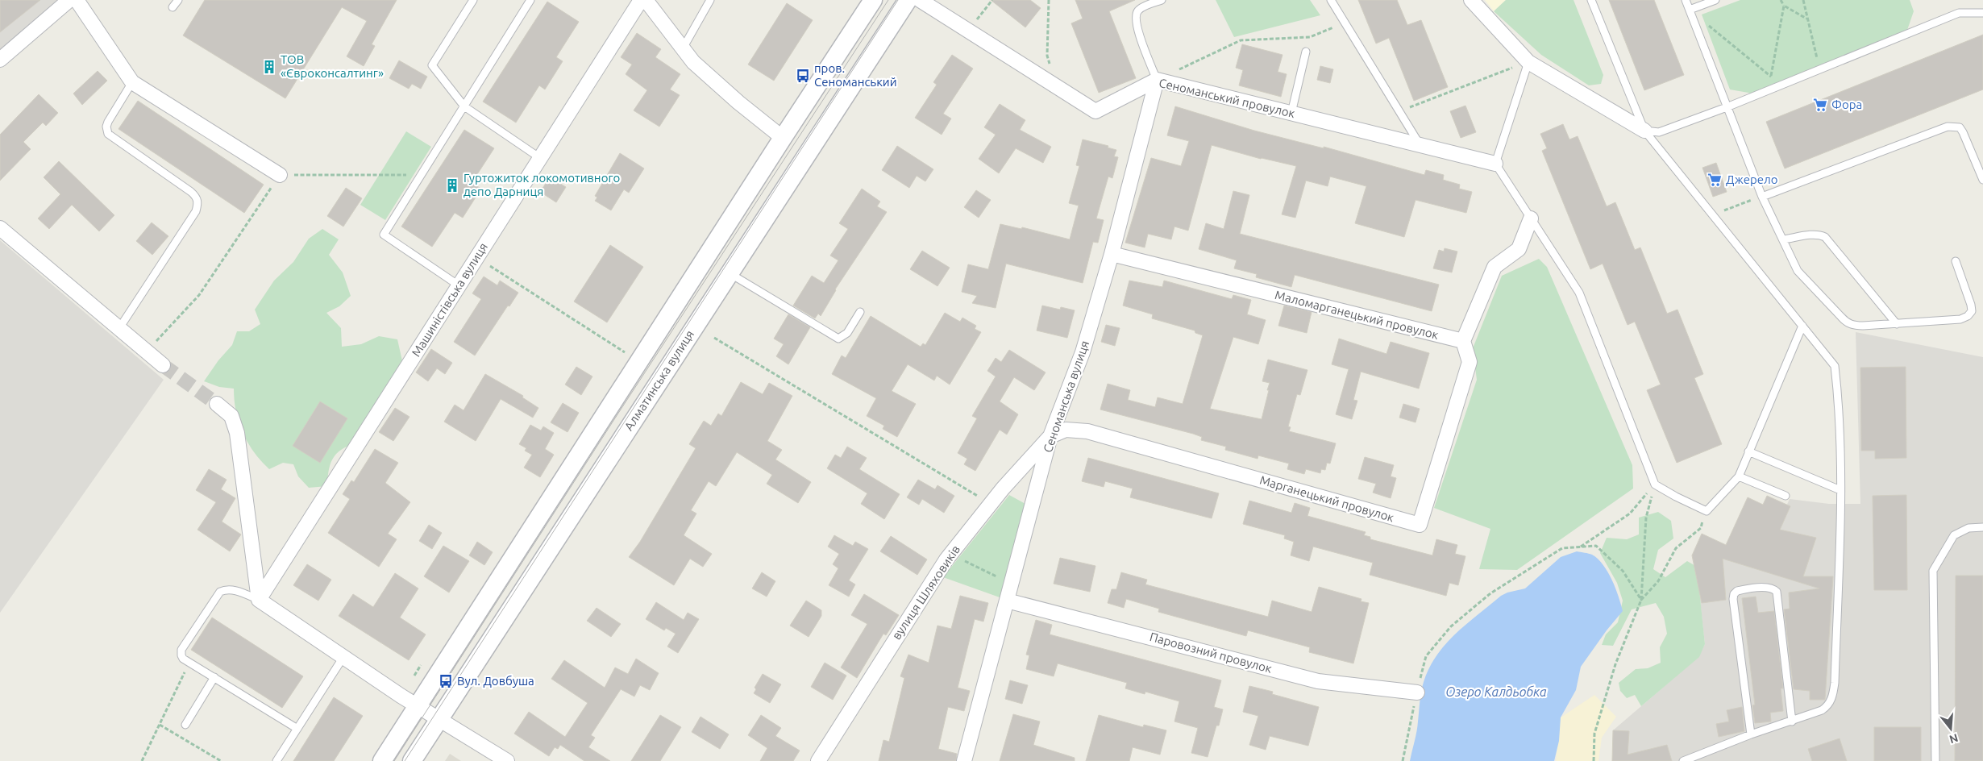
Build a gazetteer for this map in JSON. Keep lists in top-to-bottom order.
{
  "streets": {
    "street": [
      "Сеноманський провулок",
      "Машиністівська вулиця",
      "Маломарганецький провулок",
      "Алматинська вулиця",
      "Сеноманська вулиця",
      "Марганецький провулок",
      "вулиця Шляховиків",
      "Паровозний провулок"
    ]
  },
  "crossings": [
    ["Сеноманський провулок", "Сеноманська вулиця"],
    ["Маломарганецький провулок", "Сеноманська вулиця"],
    ["Маломарганецький провулок", "Марганецький провулок"],
    ["Сеноманська вулиця", "Марганецький провулок"],
    ["Сеноманська вулиця", "вулиця Шляховиків"],
    ["Сеноманська вулиця", "Паровозний провулок"],
    ["Марганецький провулок", "вулиця Шляховиків"]
  ],
  "water": ["Озеро Калдьобка"],
  "places": {
    "building": ["ТОВ «Євроконсалтинг»", "Гуртожиток локомотивного депо Дарниця"],
    "bus stop": ["пров. Сеноманський", "Вул. Довбуша"],
    "supermarket": ["Фора", "Джерело"]
  },
  "north": "bottom"
}
